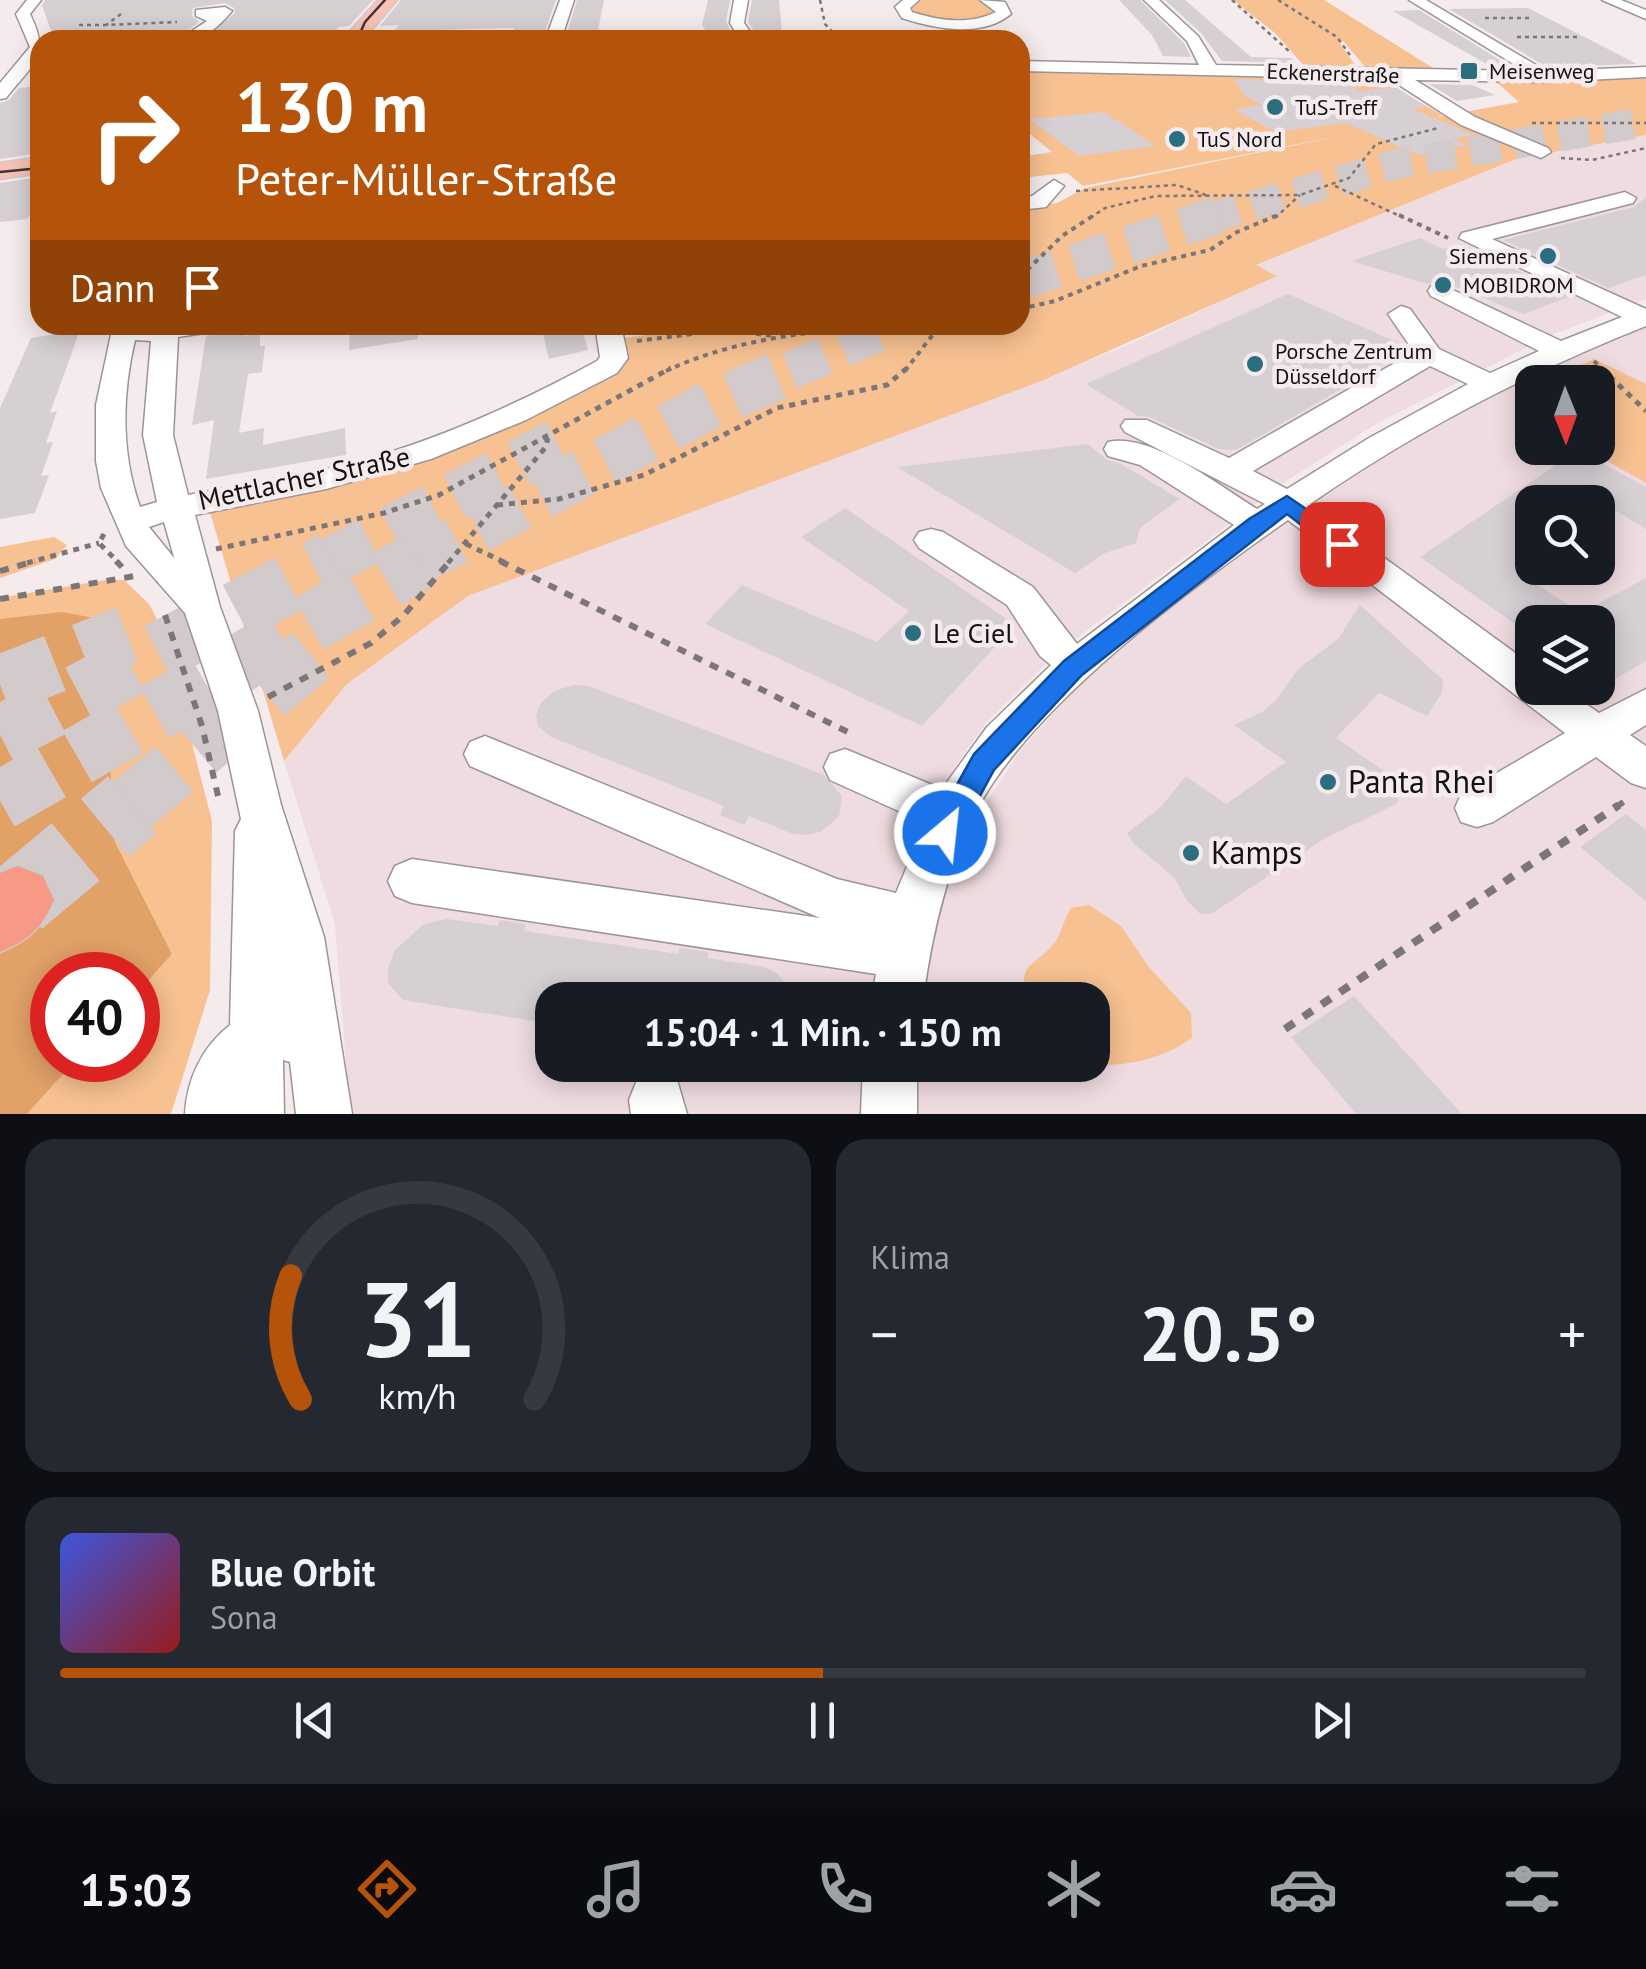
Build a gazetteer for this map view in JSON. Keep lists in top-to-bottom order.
{
  "streets": {
    "street": ["Eckenerstraße", "Mettlacher Straße"]
  },
  "places": {
    "transit": ["Meisenweg"],
    "other": [
      "TuS-Treff",
      "TuS Nord",
      "Siemens",
      "MOBIDROM",
      "Porsche Zentrum Düsseldorf",
      "Le Ciel",
      "Panta Rhei",
      "Kamps"
    ]
  },
  "north": "bottom",
  "page": {
    "turn": ["130 m", "Peter-Müller-Straße"],
    "then": "Dann",
    "limit": "40",
    "trip": "15:04 · 1 Min. · 150 m",
    "tile": "Klima",
    "heat": ["−", "20.5°", "+"],
    "song": ["Blue Orbit", "Sona"],
    "tabs": "15:03",
    "gauge": ["31", "km/h"]
  }
}
